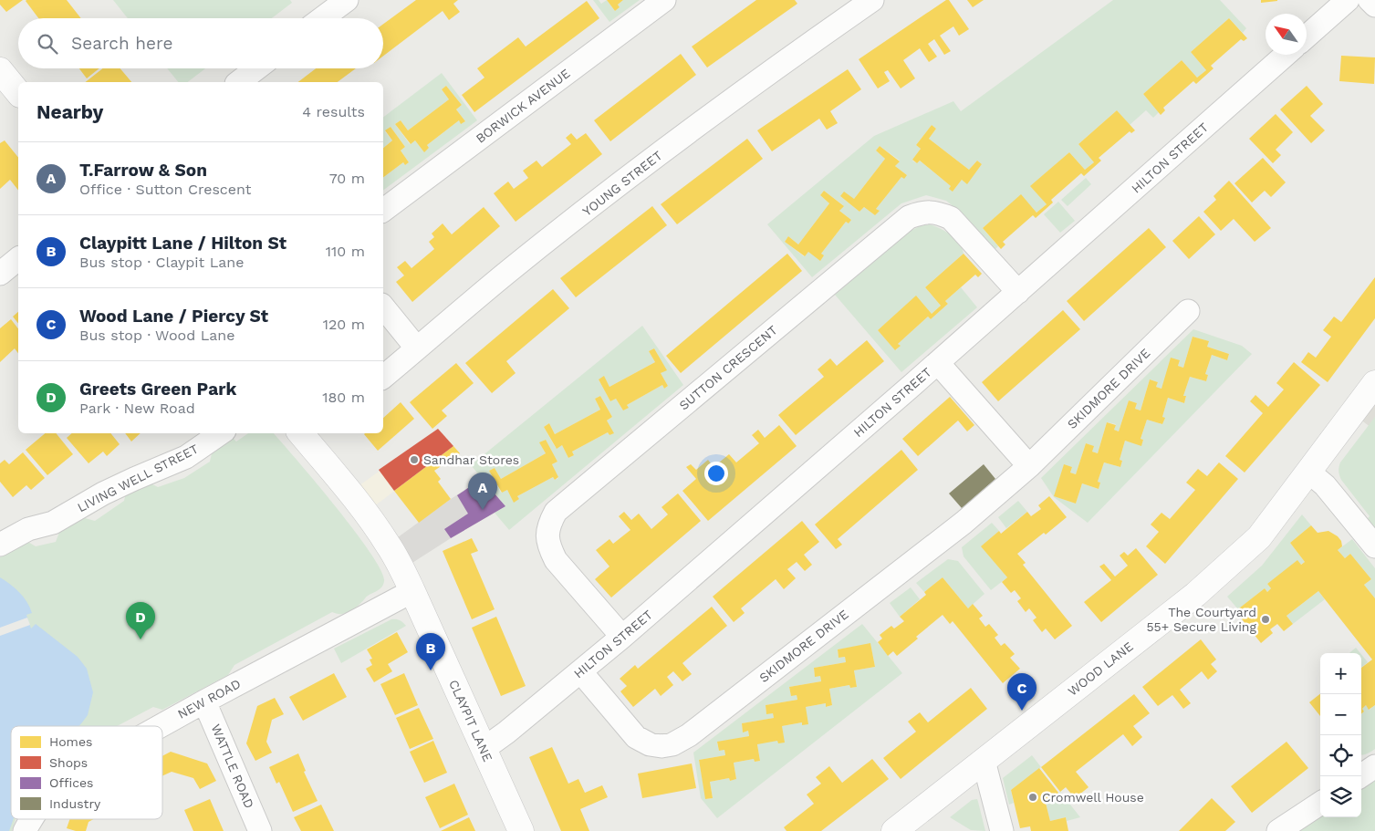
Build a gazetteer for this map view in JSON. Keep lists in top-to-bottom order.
{
  "streets": {
    "street": [
      "BORWICK AVENUE",
      "HILTON STREET",
      "YOUNG STREET",
      "SUTTON CRESCENT",
      "SKIDMORE DRIVE",
      "LIVING WELL STREET",
      "WOOD LANE",
      "NEW ROAD",
      "CLAYPIT LANE",
      "WATTLE ROAD"
    ]
  },
  "crossings": [
    ["HILTON STREET", "SUTTON CRESCENT"],
    ["HILTON STREET", "SKIDMORE DRIVE"],
    ["HILTON STREET", "CLAYPIT LANE"],
    ["NEW ROAD", "CLAYPIT LANE"],
    ["NEW ROAD", "WATTLE ROAD"]
  ],
  "places": ["Sandhar Stores", "The Courtyard 55+ Secure Living", "Cromwell House"],
  "legend": [
    "Homes",
    "Shops",
    "Offices",
    "Industry"
  ],
  "north": "top left",
  "page": {
    "search": "Search here",
    "heading": ["Nearby", "4 results"],
    "list": [
      {
        "mark": "A",
        "name": "T.Farrow & Son",
        "note": "Office · Sutton Crescent",
        "value": "70 m"
      },
      {
        "mark": "B",
        "name": "Claypitt Lane / Hilton St",
        "note": "Bus stop · Claypit Lane",
        "value": "110 m"
      },
      {
        "mark": "C",
        "name": "Wood Lane / Piercy St",
        "note": "Bus stop · Wood Lane",
        "value": "120 m"
      },
      {
        "mark": "D",
        "name": "Greets Green Park",
        "note": "Park · New Road",
        "value": "180 m"
      }
    ],
    "pins": [
      "A",
      "D",
      "B",
      "C"
    ],
    "map_buttons": ["+", "−"]
  }
}
